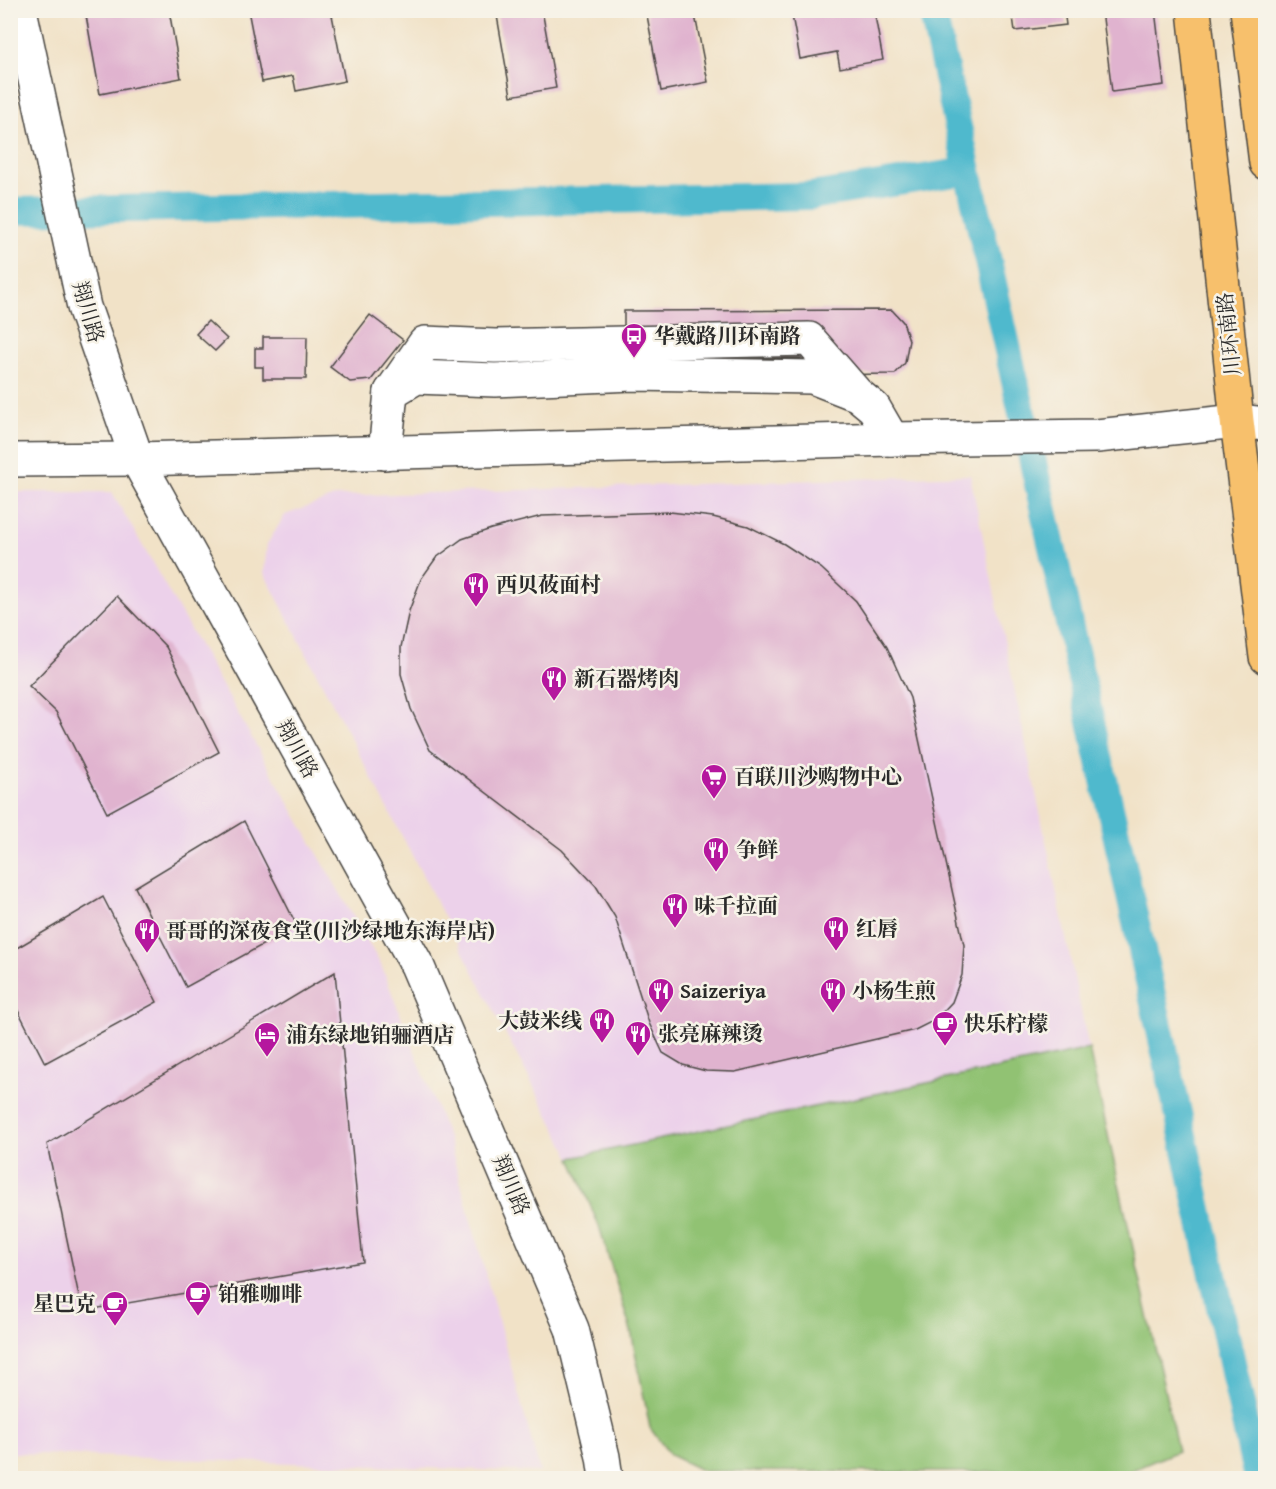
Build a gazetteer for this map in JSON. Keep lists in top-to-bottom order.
{
  "streets": {
    "main road": ["川环南路"],
    "street": ["翔川路"]
  },
  "places": {
    "bus stop": ["华戴路川环南路"],
    "restaurant": [
      "西贝莜面村",
      "新石器烤肉",
      "争鲜",
      "味千拉面",
      "红唇",
      "哥哥的深夜食堂(川沙绿地东海岸店)",
      "Saizeriya",
      "小杨生煎",
      "大鼓米线",
      "张亮麻辣烫"
    ],
    "supermarket": ["百联川沙购物中心"],
    "cafe": ["快乐柠檬", "铂雅咖啡", "星巴克"],
    "hotel": ["浦东绿地铂骊酒店"]
  }
}
